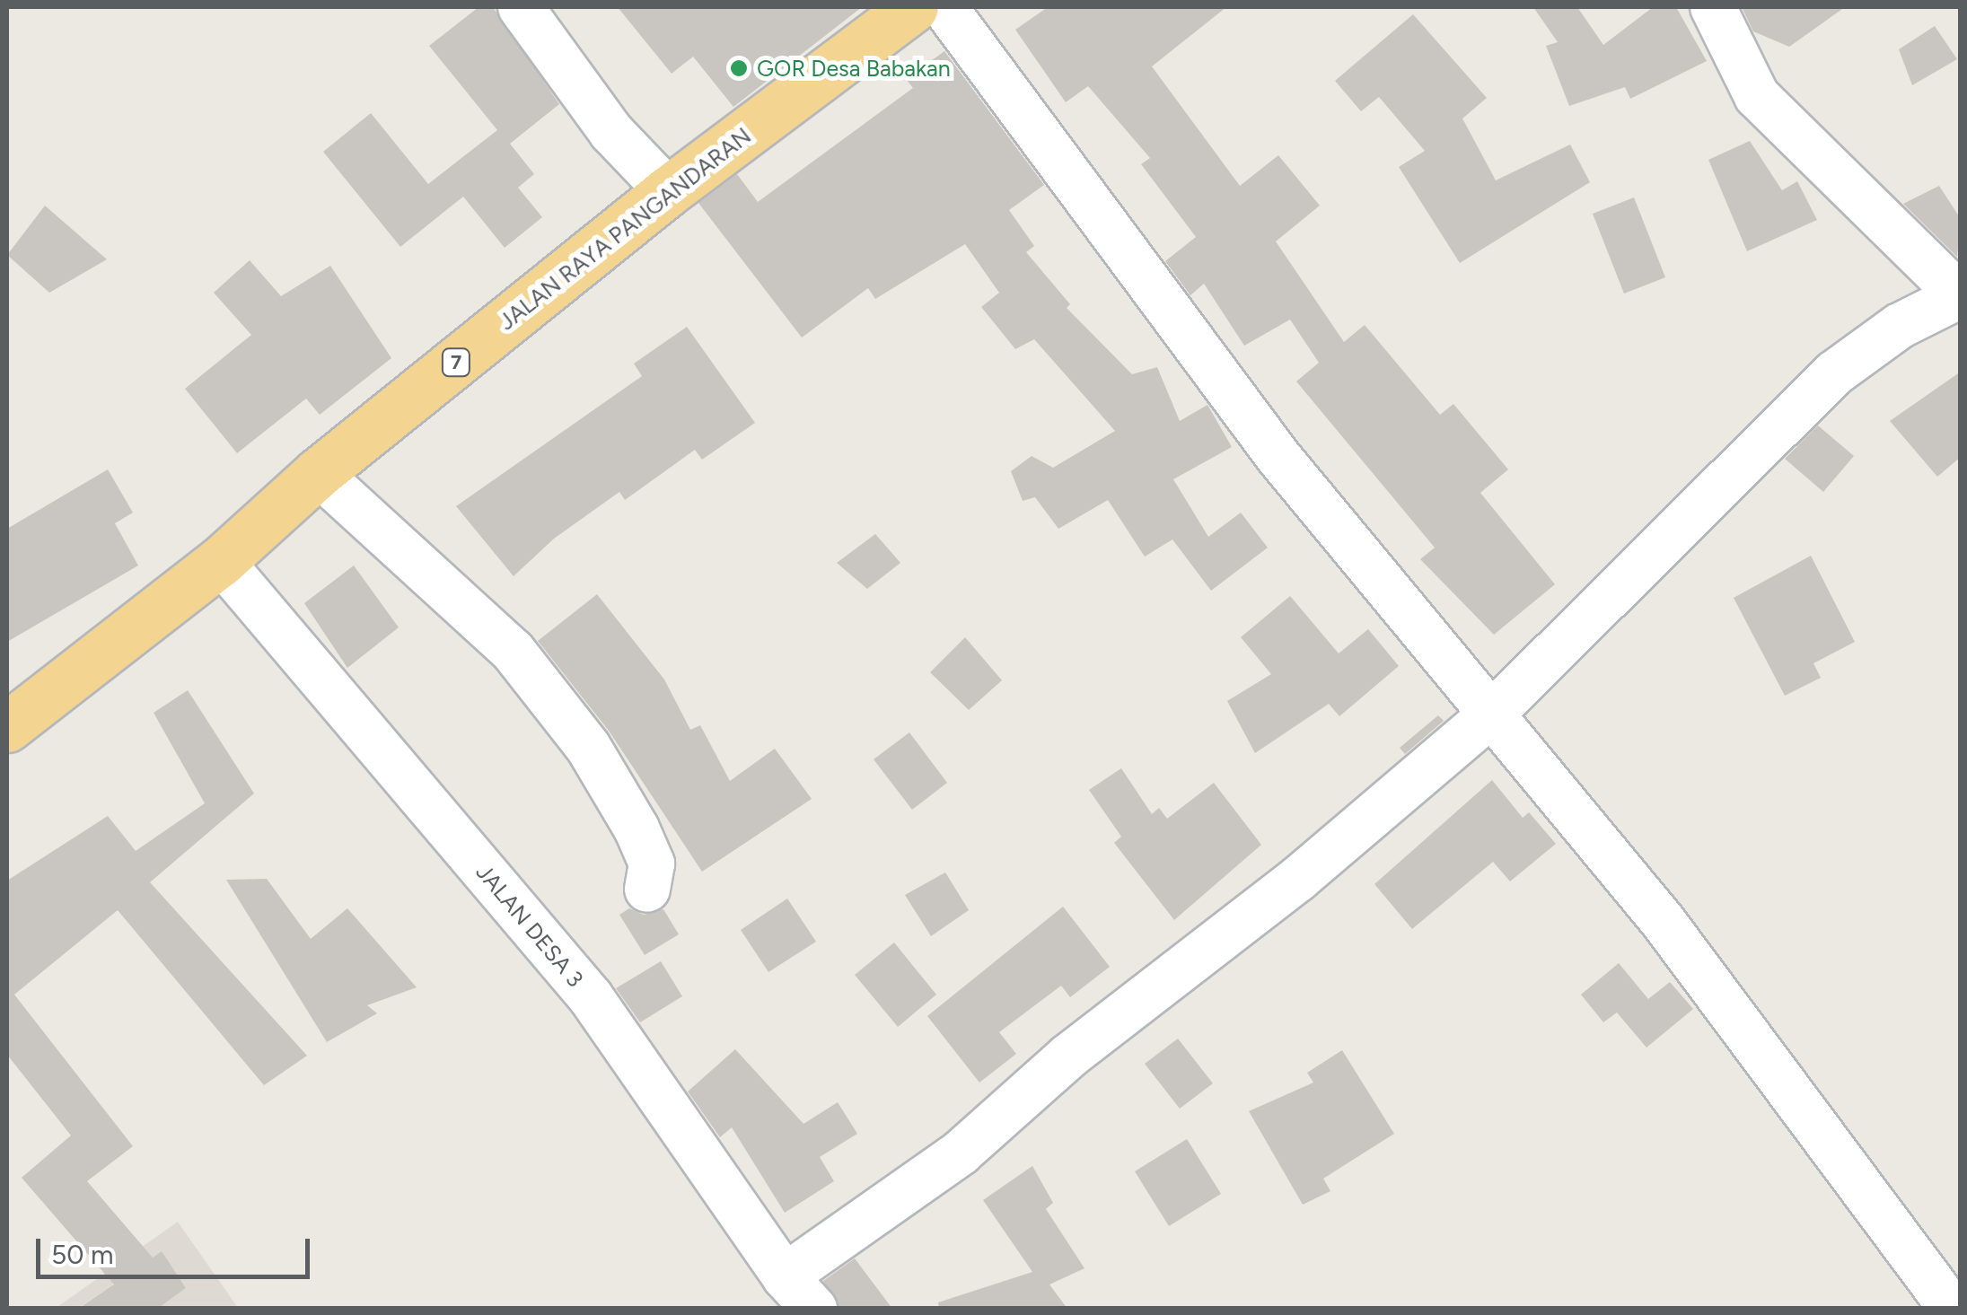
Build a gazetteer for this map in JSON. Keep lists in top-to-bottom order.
{
  "streets": {
    "highway": ["JALAN RAYA PANGANDARAN", "7"],
    "street": ["JALAN DESA 3"]
  },
  "crossings": [
    ["JALAN RAYA PANGANDARAN", "JALAN DESA 3"]
  ],
  "places": ["GOR Desa Babakan"],
  "scale_bar": "50 m"
}
